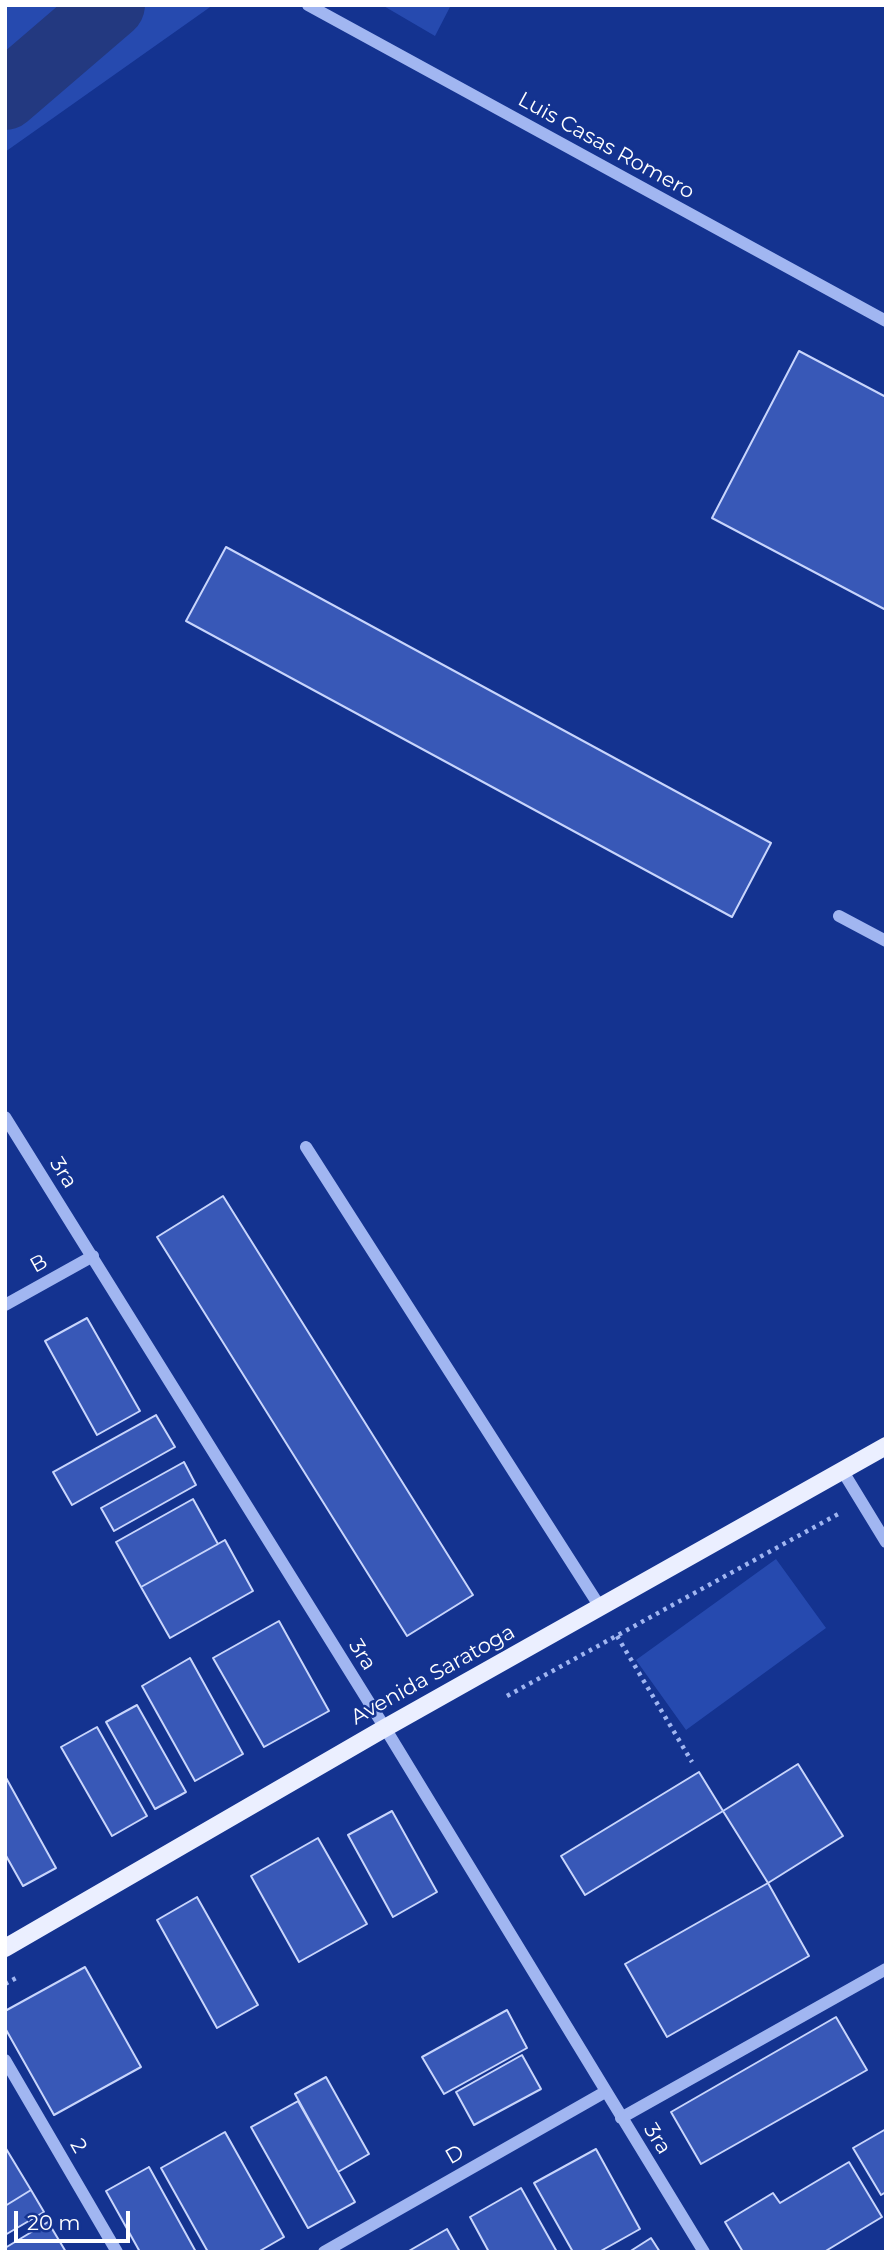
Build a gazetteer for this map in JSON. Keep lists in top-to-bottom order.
{
  "streets": {
    "main road": ["Avenida Saratoga"],
    "street": [
      "Luis Casas Romero",
      "3ra",
      "B",
      "2",
      "D"
    ]
  },
  "crossings": [
    ["3ra", "B"],
    ["3ra", "Avenida Saratoga"],
    ["3ra", "D"]
  ],
  "scale_bar": "20 m"
}
